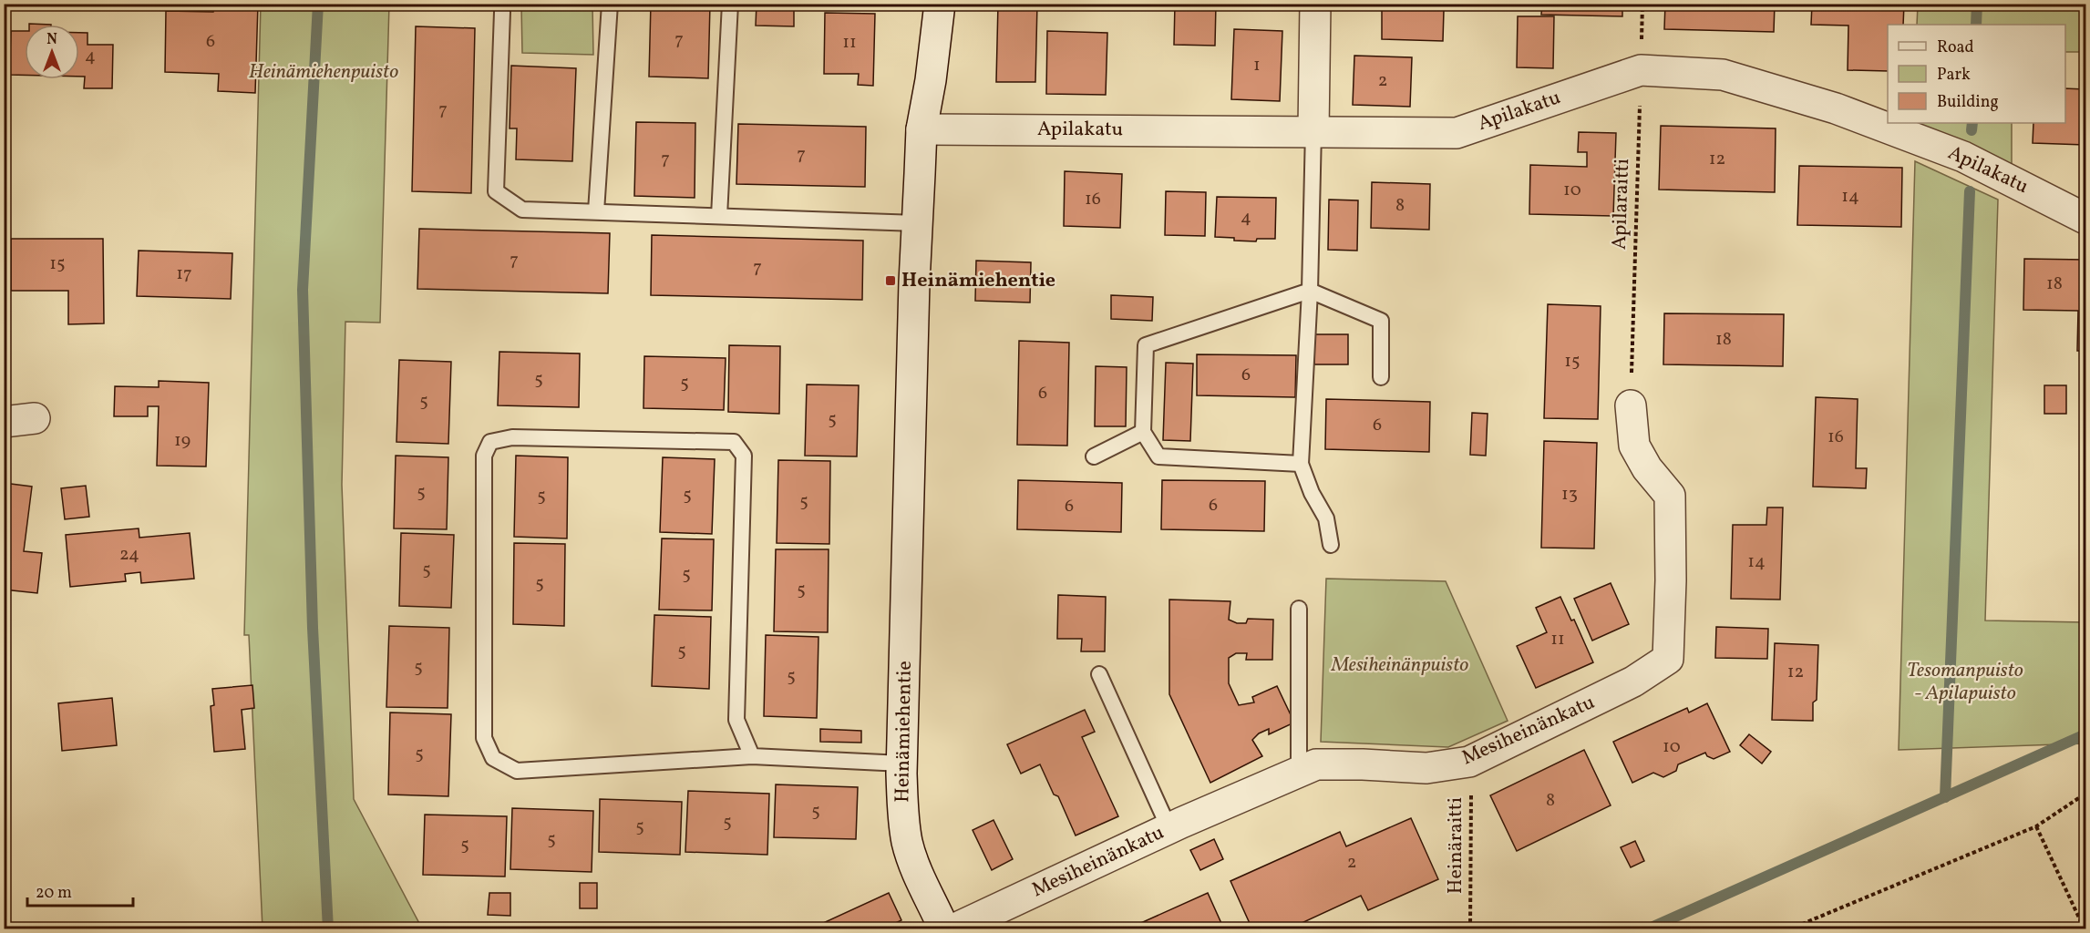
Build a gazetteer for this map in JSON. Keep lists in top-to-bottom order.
{
  "streets": {
    "street": ["Apilakatu", "Mesiheinänkatu", "Heinämiehentie"],
    "path": ["Apilaraitti", "Heinäraitti"]
  },
  "crossings": [
    ["Apilakatu", "Apilaraitti"],
    ["Apilakatu", "Heinämiehentie"],
    ["Apilaraitti", "Mesiheinänkatu"],
    ["Mesiheinänkatu", "Heinämiehentie"],
    ["Mesiheinänkatu", "Heinäraitti"]
  ],
  "parks": ["Heinämiehenpuisto", "Mesiheinänpuisto", "Tesomanpuisto - Apilapuisto"],
  "places": {
    "transit": ["Heinämiehentie"]
  },
  "house_numbers": [
    "7",
    "6",
    "11",
    "4",
    "1",
    "2",
    "7",
    "7",
    "7",
    "12",
    "10",
    "14",
    "16",
    "8",
    "4",
    "7",
    "15",
    "7",
    "17",
    "18",
    "18",
    "15",
    "6",
    "5",
    "5",
    "6",
    "5",
    "5",
    "6",
    "16",
    "19",
    "5",
    "13",
    "5",
    "5",
    "5",
    "6",
    "6",
    "24",
    "14",
    "5",
    "5",
    "5",
    "5",
    "11",
    "5",
    "5",
    "12",
    "5",
    "10",
    "5",
    "8",
    "5",
    "5",
    "5",
    "5",
    "5",
    "2"
  ],
  "legend": ["Road", "Park", "Building"],
  "scale_bar": "20 m",
  "north": "top"
}
